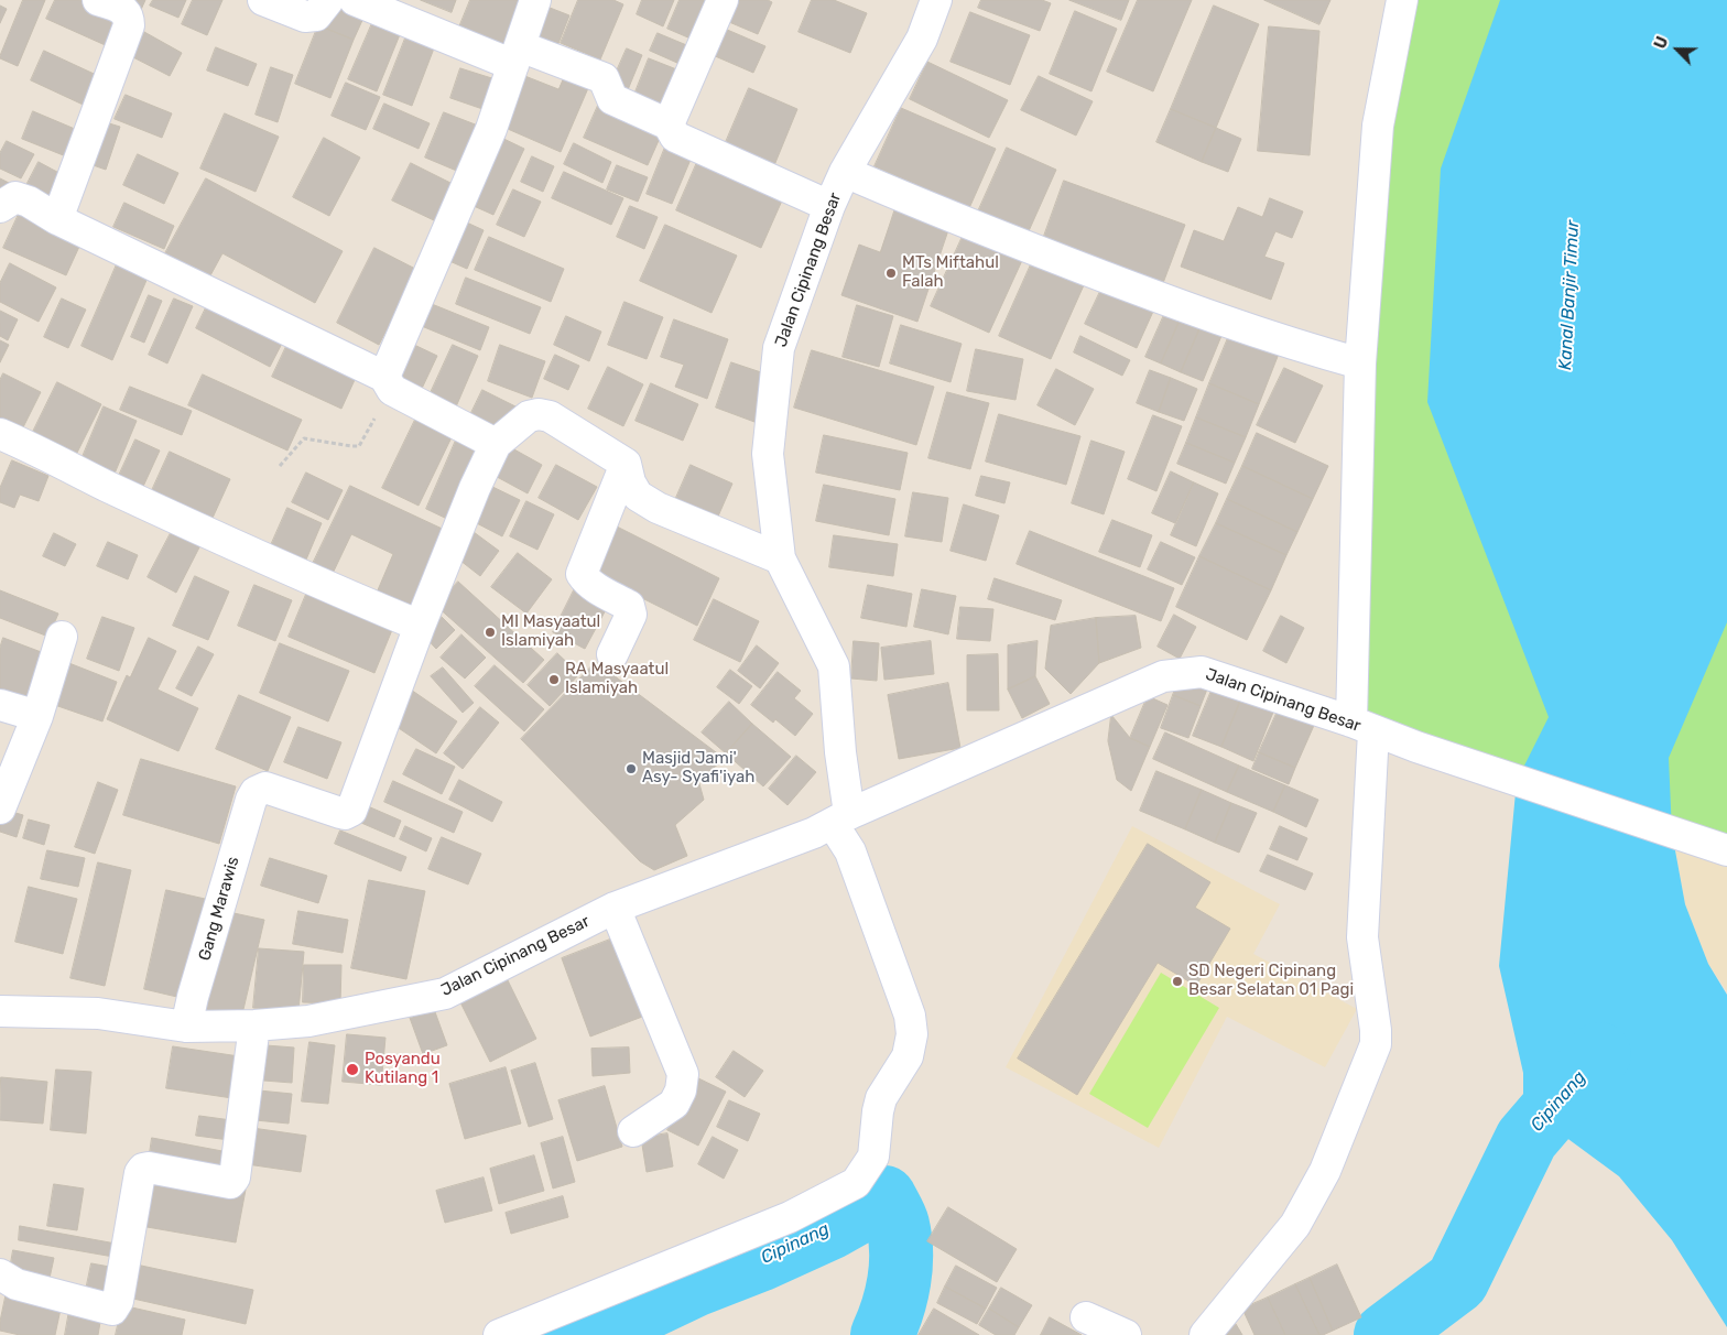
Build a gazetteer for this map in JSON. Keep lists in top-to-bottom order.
{
  "streets": {
    "street": ["Jalan Cipinang Besar", "Gang Marawis"]
  },
  "crossings": [
    ["Jalan Cipinang Besar", "Gang Marawis"]
  ],
  "water": ["Kanal Banjir Timur", "Cipinang"],
  "places": [
    "MTs Miftahul Falah",
    "MI Masyaatul Islamiyah",
    "RA Masyaatul Islamiyah",
    "Masjid Jami' Asy- Syafi'iyah",
    "SD Negeri Cipinang Besar Selatan 01 Pagi",
    "Posyandu Kutilang 1"
  ],
  "north": "top left"
}
